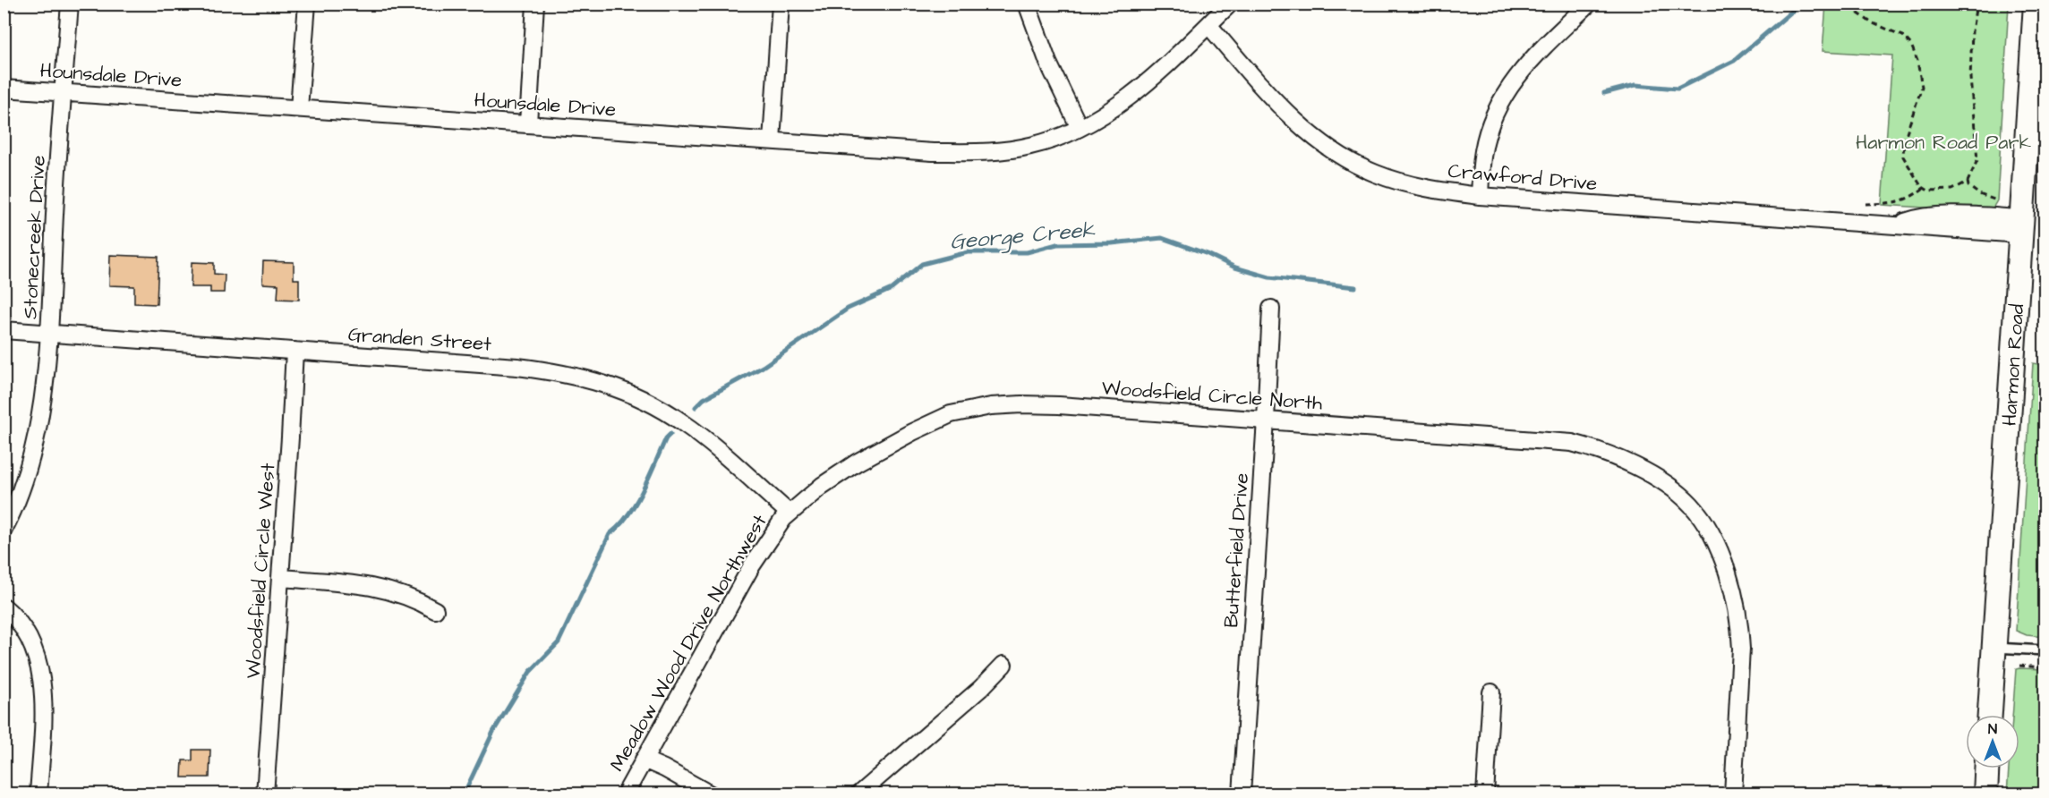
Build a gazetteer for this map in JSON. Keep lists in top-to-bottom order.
{
  "streets": {
    "main road": ["Harmon Road"],
    "street": [
      "Hounsdale Drive",
      "Crawford Drive",
      "Stonecreek Drive",
      "Granden Street",
      "Woodsfield Circle North",
      "Butterfield Drive",
      "Woodsfield Circle West",
      "Meadow Wood Drive Northwest"
    ]
  },
  "crossings": [
    ["Hounsdale Drive", "Crawford Drive"],
    ["Hounsdale Drive", "Stonecreek Drive"],
    ["Crawford Drive", "Harmon Road"],
    ["Stonecreek Drive", "Granden Street"],
    ["Granden Street", "Woodsfield Circle North"],
    ["Granden Street", "Woodsfield Circle West"],
    ["Granden Street", "Meadow Wood Drive Northwest"],
    ["Woodsfield Circle North", "Butterfield Drive"],
    ["Woodsfield Circle North", "Meadow Wood Drive Northwest"]
  ],
  "water": ["George Creek"],
  "parks": ["Harmon Road Park"],
  "north": "top"
}
